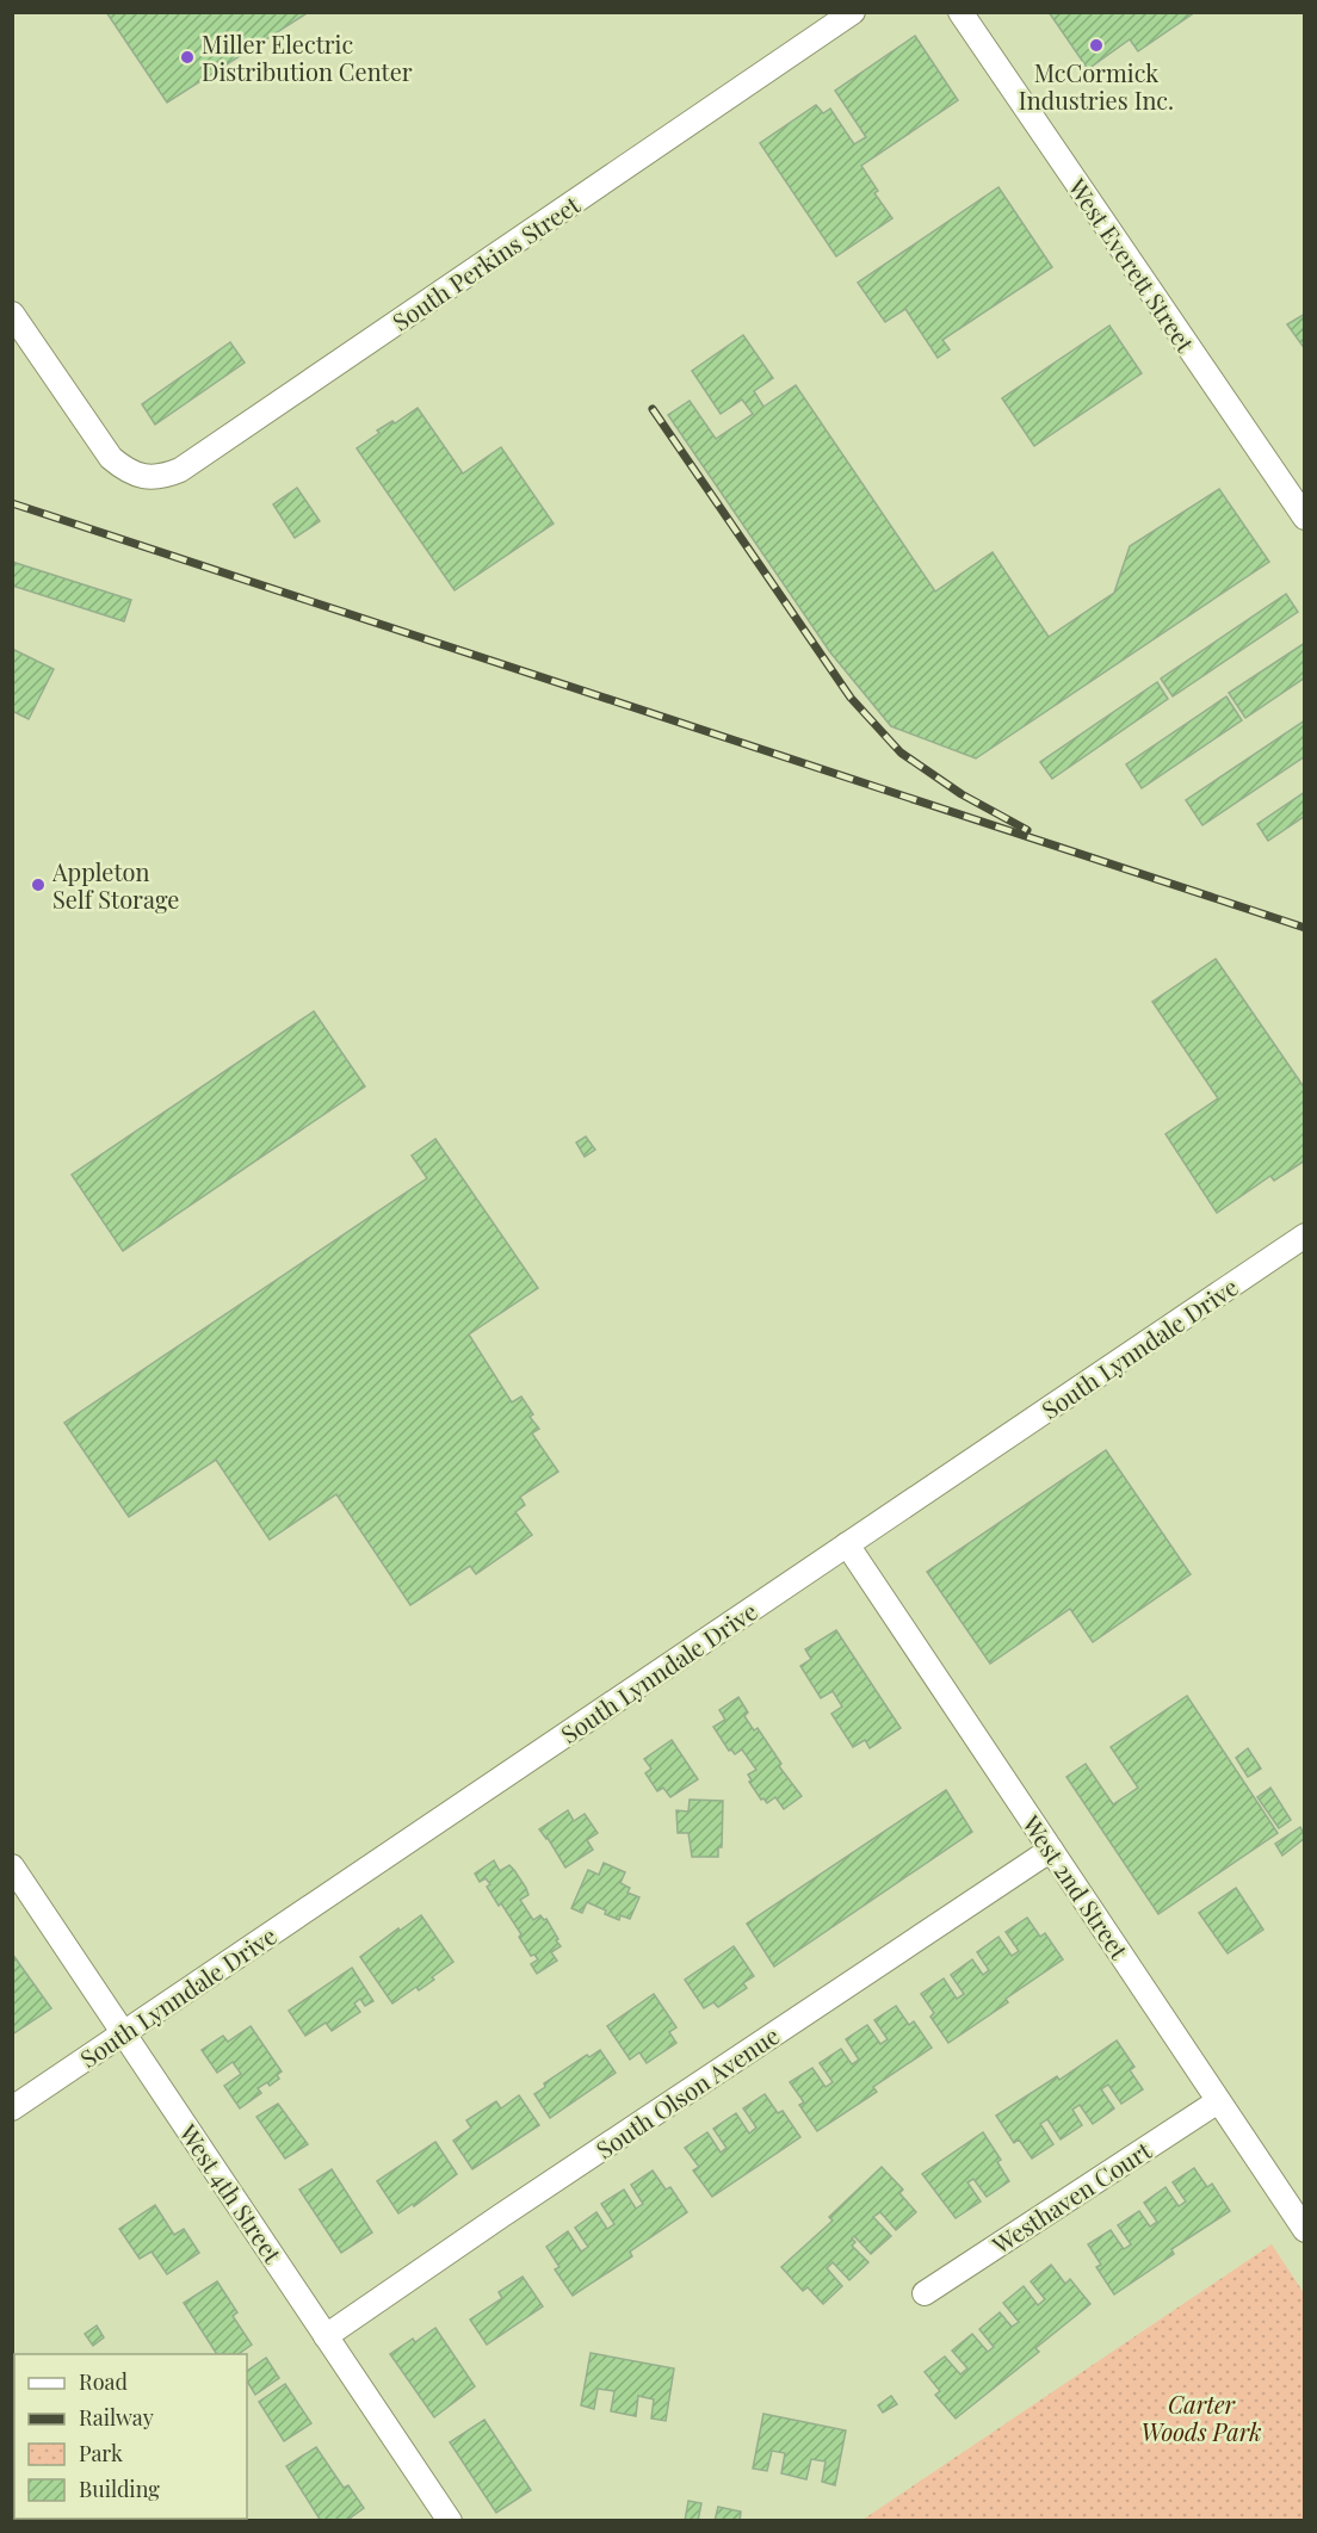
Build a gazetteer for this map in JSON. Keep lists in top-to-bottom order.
{
  "streets": {
    "street": [
      "South Perkins Street",
      "West Everett Street",
      "South Lynndale Drive",
      "West 2nd Street",
      "South Olson Avenue",
      "West 4th Street",
      "Westhaven Court"
    ]
  },
  "crossings": [
    ["South Lynndale Drive", "West 2nd Street"],
    ["South Lynndale Drive", "West 4th Street"],
    ["West 2nd Street", "South Olson Avenue"],
    ["West 2nd Street", "Westhaven Court"],
    ["South Olson Avenue", "West 4th Street"]
  ],
  "parks": ["Carter Woods Park"],
  "places": ["McCormick Industries Inc.", "Miller Electric Distribution Center", "Appleton Self Storage"],
  "legend": [
    "Road",
    "Railway",
    "Park",
    "Building"
  ]
}
